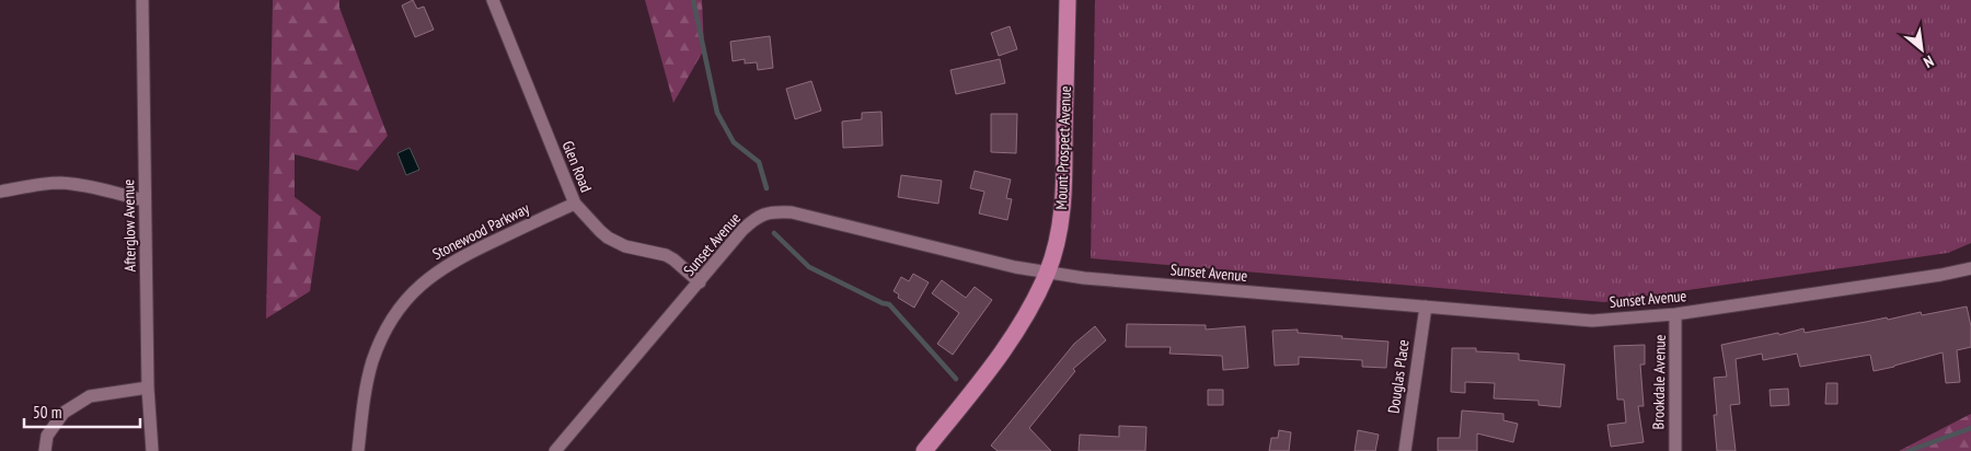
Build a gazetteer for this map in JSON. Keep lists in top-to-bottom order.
{
  "streets": {
    "main road": ["Mount Prospect Avenue"],
    "street": [
      "Glen Road",
      "Afterglow Avenue",
      "Stonewood Parkway",
      "Sunset Avenue",
      "Douglas Place",
      "Brookdale Avenue"
    ]
  },
  "crossings": [
    ["Mount Prospect Avenue", "Sunset Avenue"],
    ["Glen Road", "Stonewood Parkway"],
    ["Glen Road", "Sunset Avenue"],
    ["Sunset Avenue", "Douglas Place"],
    ["Sunset Avenue", "Brookdale Avenue"]
  ],
  "scale_bar": "50 m",
  "north": "bottom right"
}
